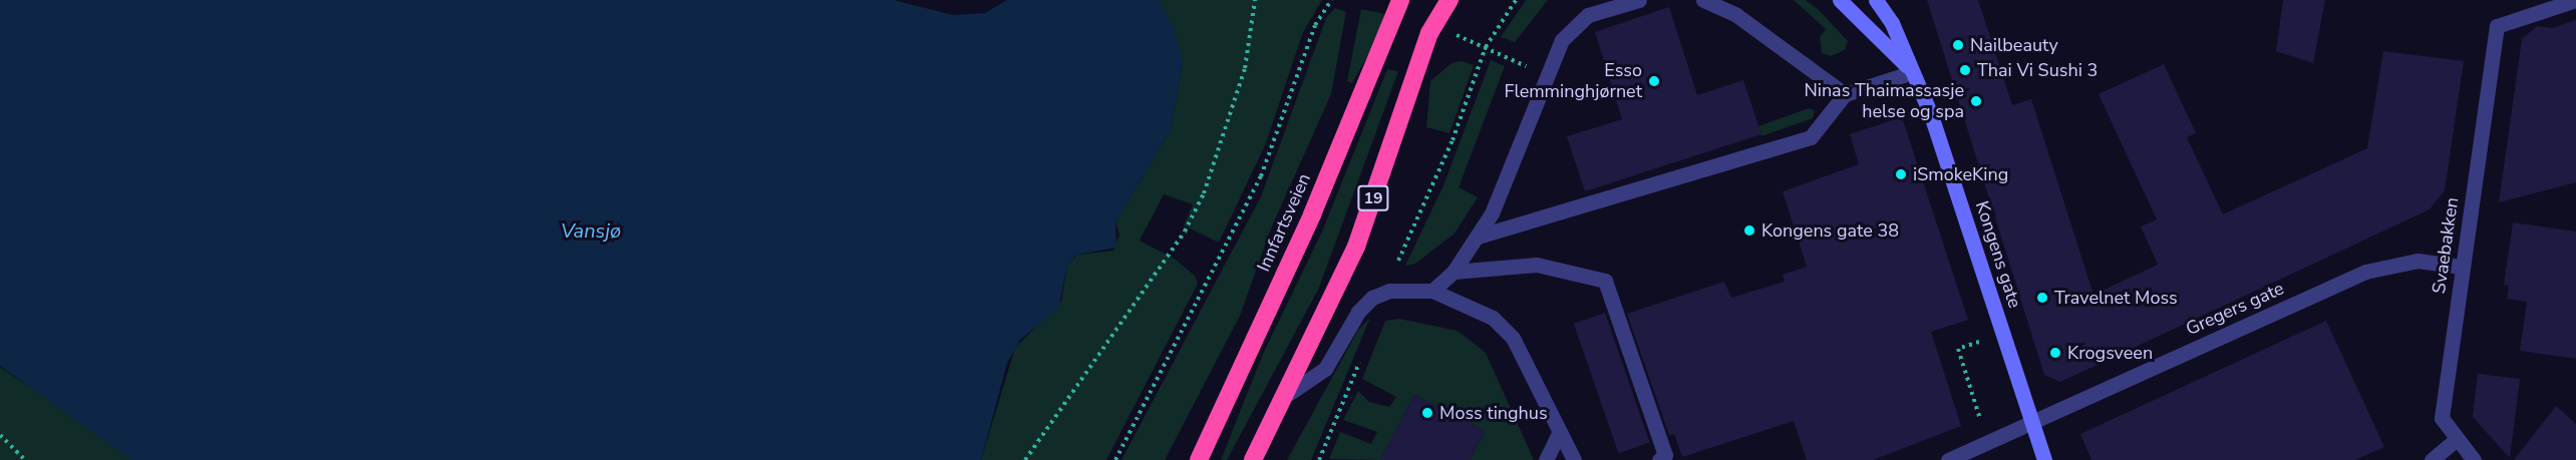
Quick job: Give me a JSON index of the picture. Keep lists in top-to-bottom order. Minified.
{"streets":{"highway":["19","Innfartsveien"],"street":["Svaebakken","Kongens gate","Gregers gate"]},"crossings":[["Svaebakken","Gregers gate"],["Kongens gate","Gregers gate"]],"water":["Vansjø"],"places":["Nailbeauty","Thai Vi Sushi 3","Esso Flemminghjørnet","Ninas Thaimassasje helse og spa","iSmokeKing","Kongens gate 38","Travelnet Moss","Krogsveen","Moss tinghus"]}
